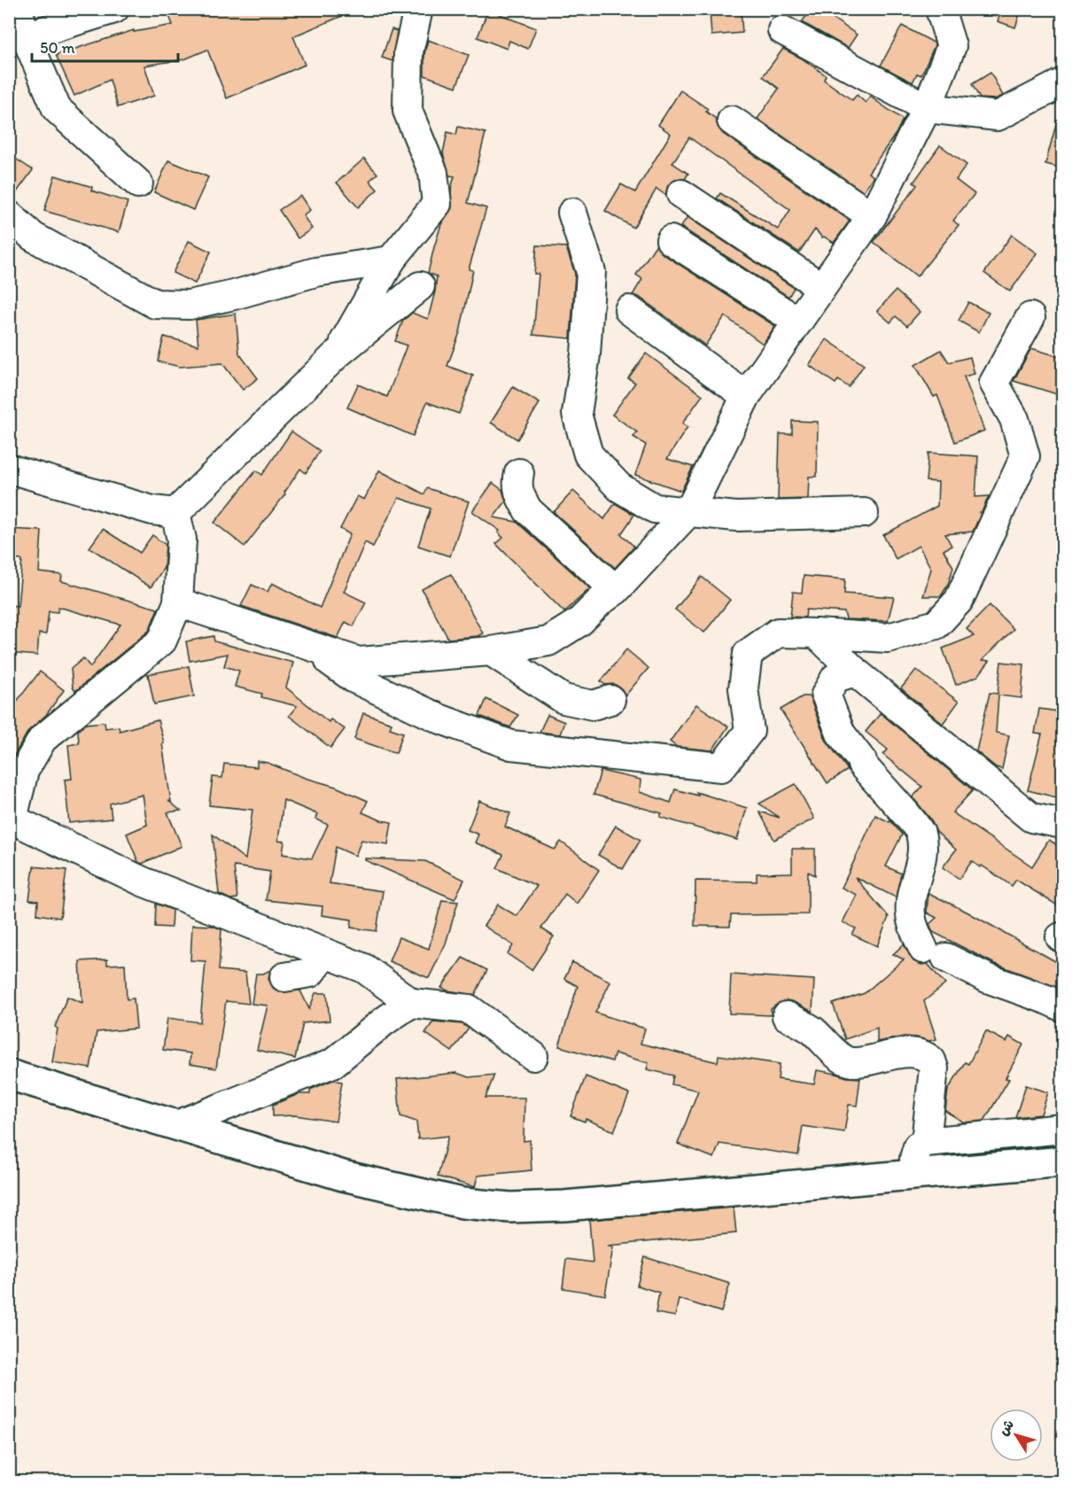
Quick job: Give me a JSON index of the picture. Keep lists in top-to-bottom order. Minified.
{"scale_bar":"50 m","north":"top left"}
